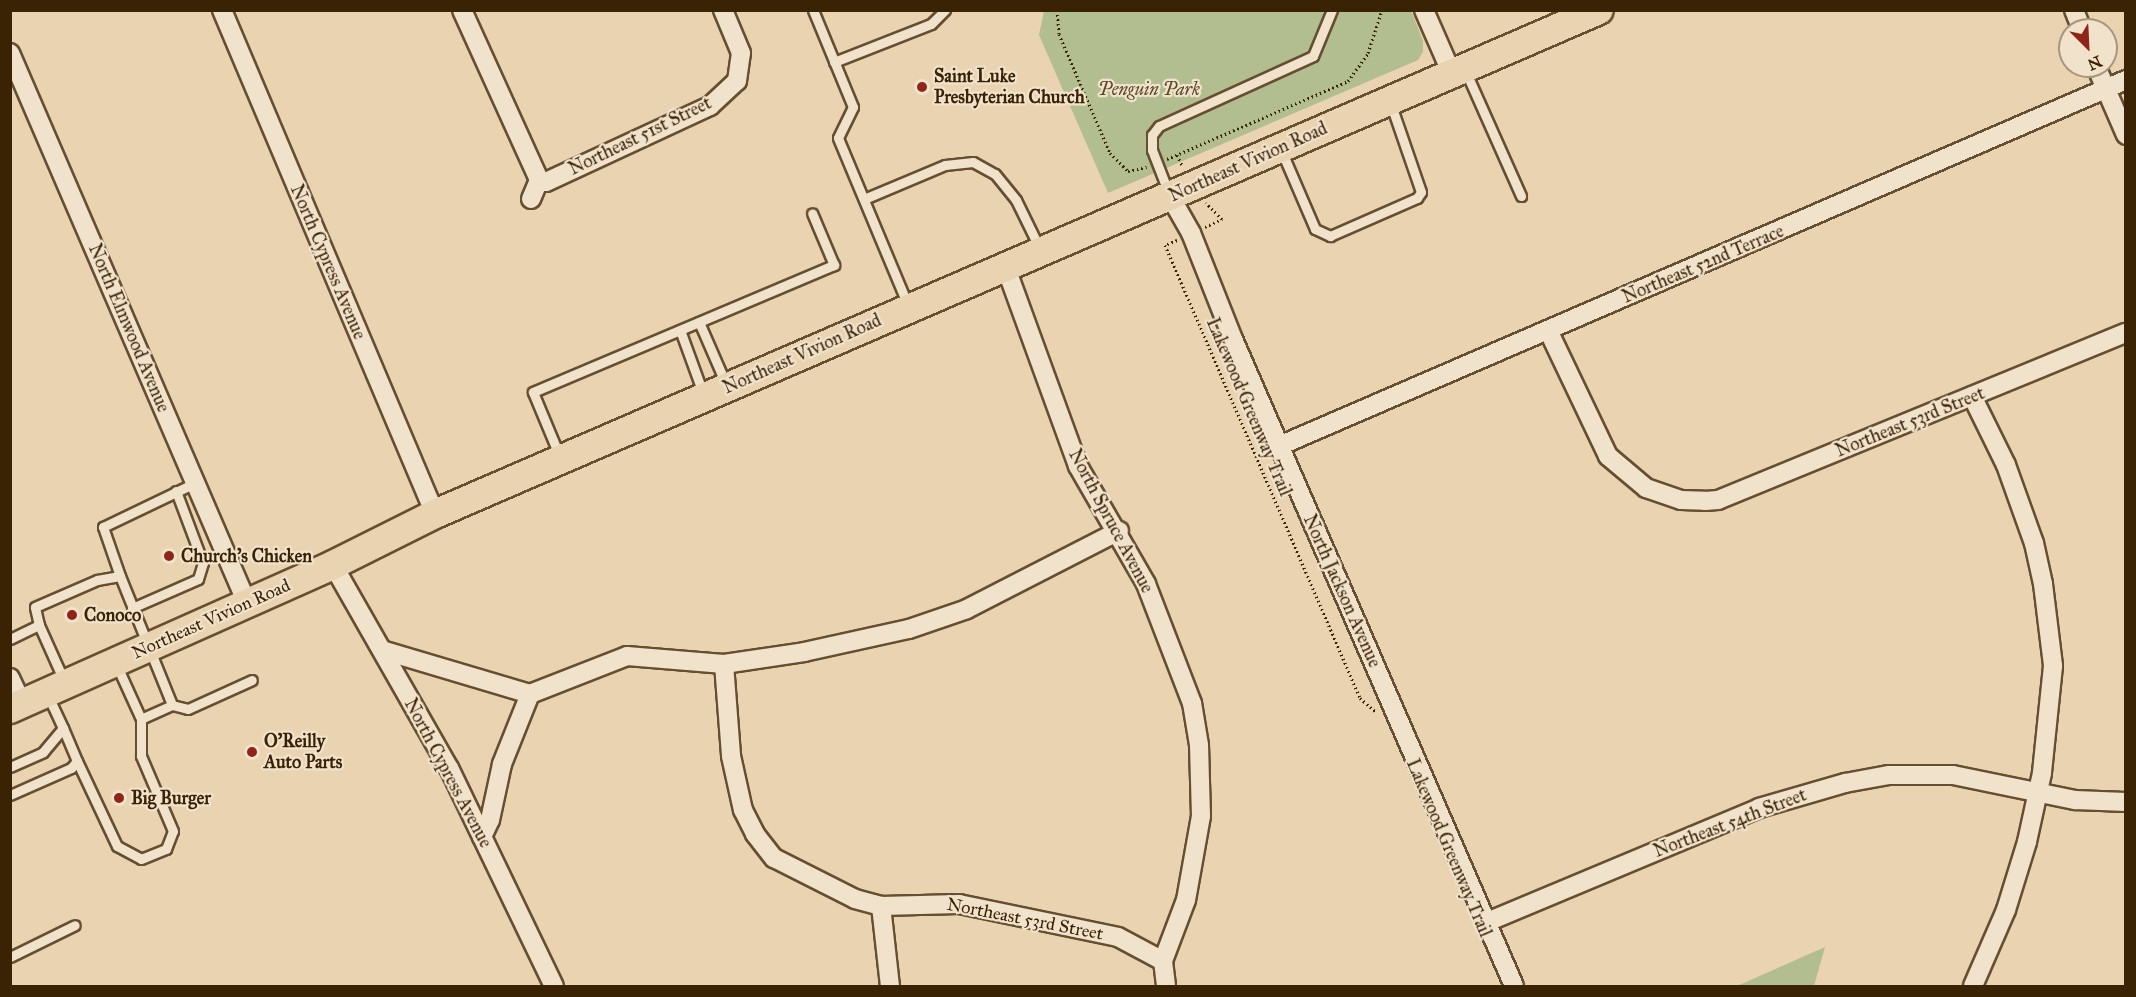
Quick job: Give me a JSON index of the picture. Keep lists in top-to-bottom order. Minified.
{"streets":{"main road":["Northeast Vivion Road"],"street":["Northeast 51st Street","North Cypress Avenue","Northeast 52nd Terrace","North Elmwood Avenue","Northeast 53rd Street","North Spruce Avenue","North Jackson Avenue","Northeast 54th Street"],"path":["Lakewood Greenway Trail"]},"crossings":[["Northeast Vivion Road","North Cypress Avenue"],["Northeast Vivion Road","North Elmwood Avenue"],["Northeast Vivion Road","North Spruce Avenue"],["Northeast Vivion Road","North Jackson Avenue"],["Northeast 52nd Terrace","Northeast 53rd Street"],["Northeast 52nd Terrace","North Jackson Avenue"],["Northeast 53rd Street","North Spruce Avenue"],["North Jackson Avenue","Northeast 54th Street"]],"parks":["Penguin Park"],"places":["Saint Luke Presbyterian Church","Church's Chicken","Conoco","O'Reilly Auto Parts","Big Burger"],"north":"bottom right"}
